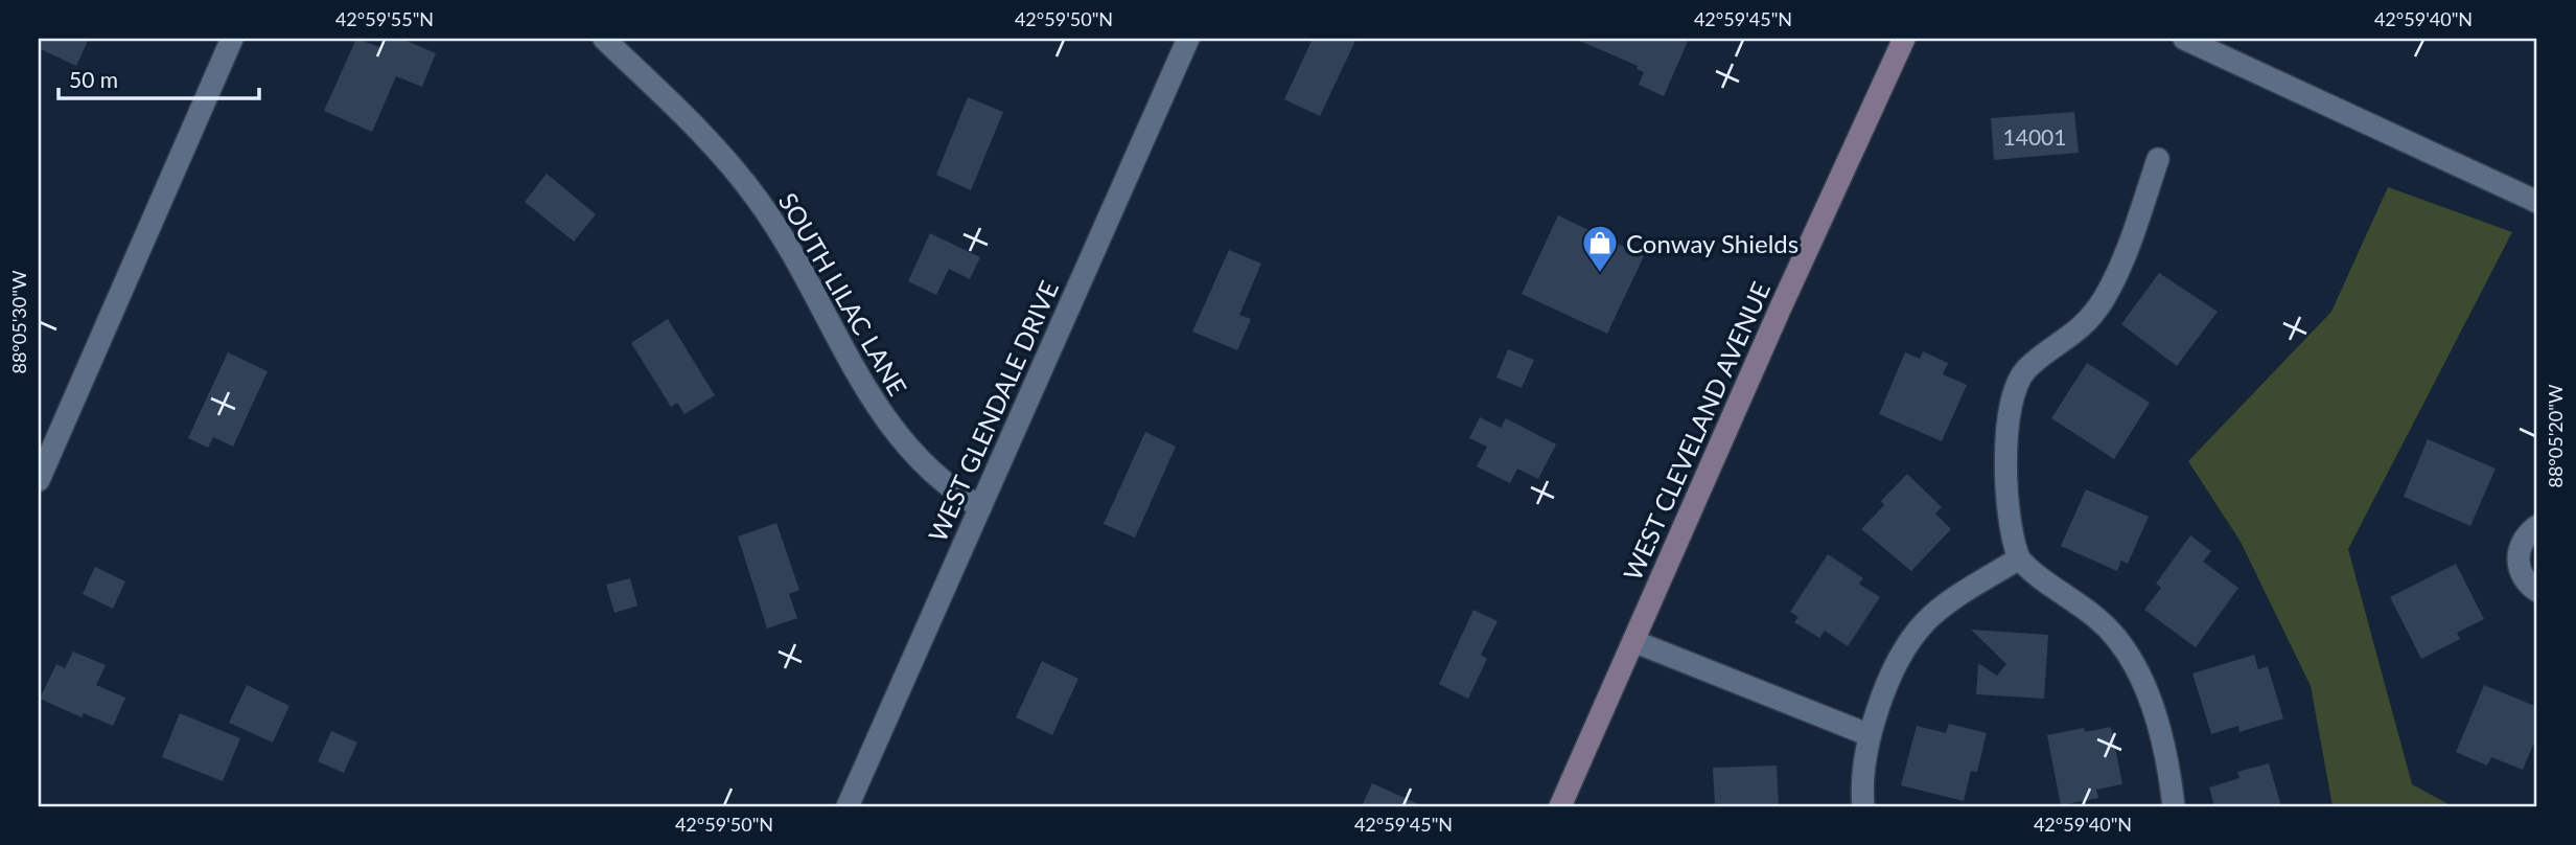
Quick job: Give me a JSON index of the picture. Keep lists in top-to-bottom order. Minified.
{"streets":{"main road":["WEST CLEVELAND AVENUE"],"street":["SOUTH LILAC LANE","WEST GLENDALE DRIVE"]},"crossings":[["SOUTH LILAC LANE","WEST GLENDALE DRIVE"]],"places":{"shop":["Conway Shields"]},"house_numbers":["14001"],"scale_bar":"50 m","coordinates":["42°59'55\"N","42°59'50\"N","42°59'45\"N","42°59'40\"N","88°05'30\"W","88°05'20\"W"]}
